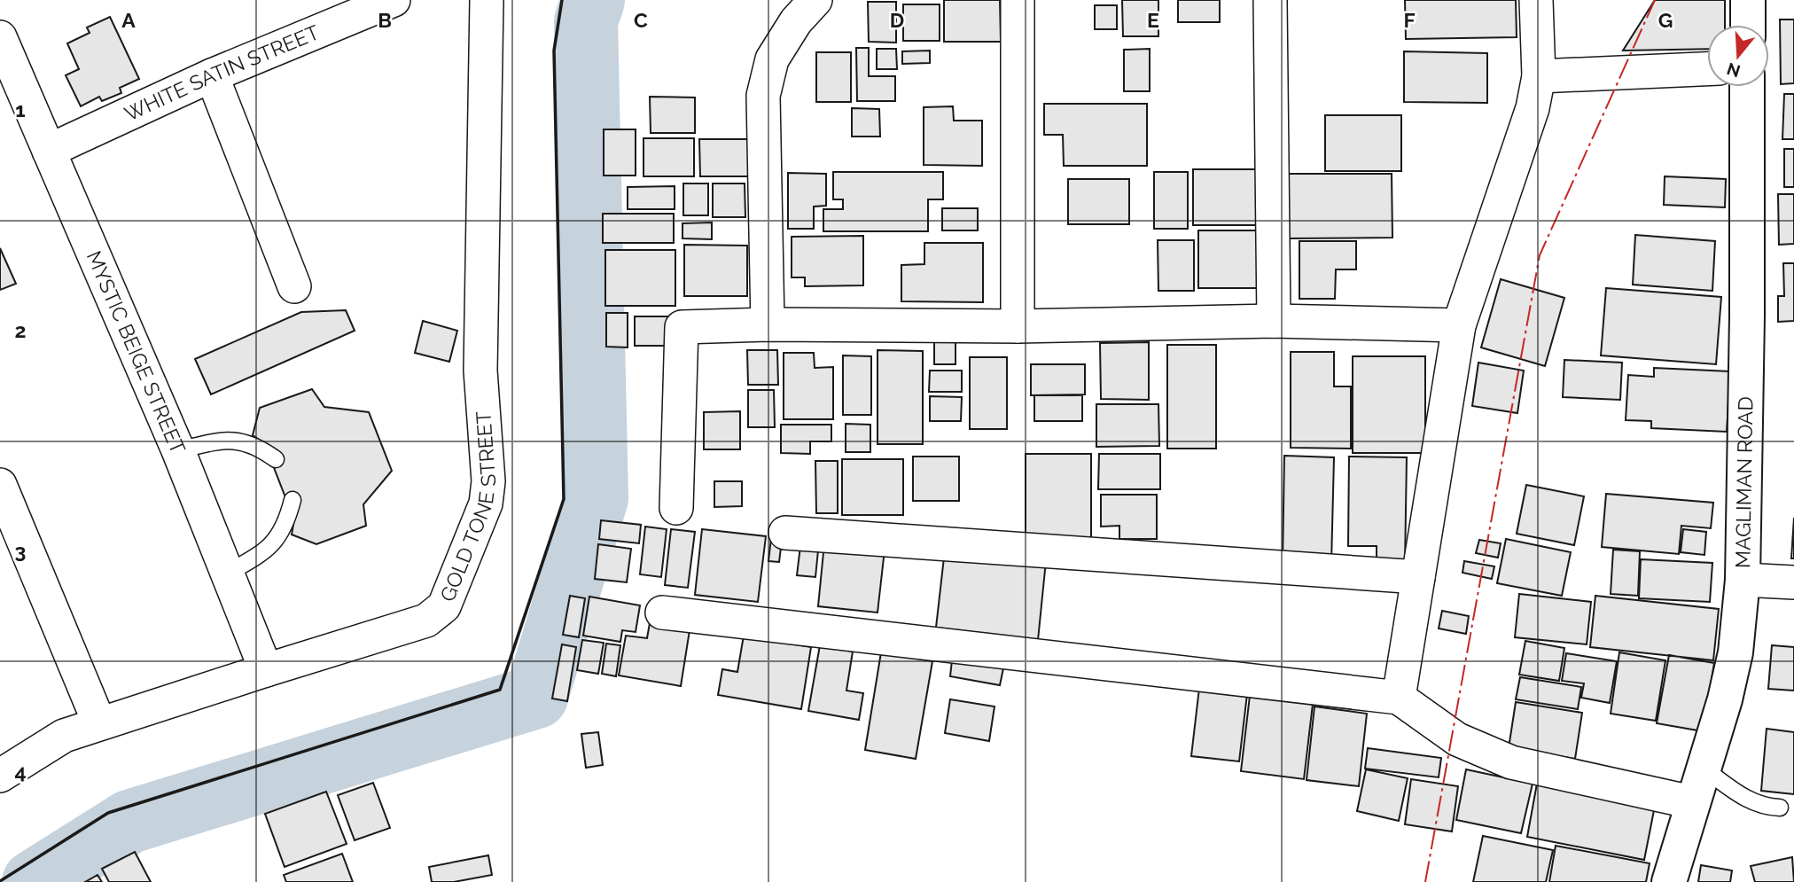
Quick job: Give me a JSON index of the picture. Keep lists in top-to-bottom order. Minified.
{"streets":{"street":["WHITE SATIN STREET","MYSTIC BEIGE STREET","MAGLIMAN ROAD","GOLD TONE STREET"]},"crossings":[["WHITE SATIN STREET","MYSTIC BEIGE STREET"],["MYSTIC BEIGE STREET","GOLD TONE STREET"]],"north":"bottom","grid":{"columns":["A","B","C","D","E","F","G"],"rows":["1","2","3","4"]}}
